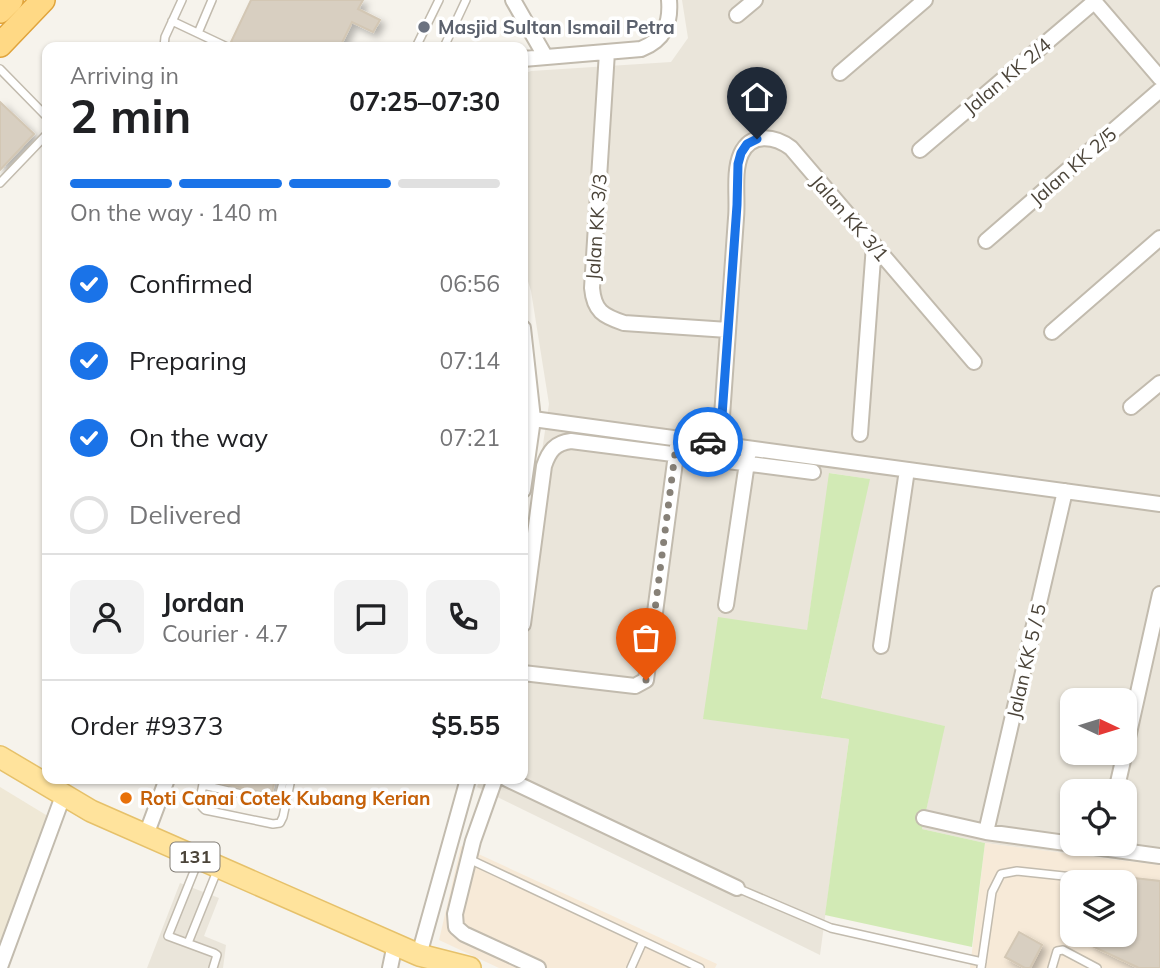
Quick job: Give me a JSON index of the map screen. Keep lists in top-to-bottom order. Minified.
{"streets":{"main road":["131"],"street":["Jalan KK 2/4","Jalan KK 2/5","Jalan KK 3/1","Jalan KK 3/3","Jalan KK 5 / 5"]},"crossings":[["Jalan KK 3/1","Jalan KK 3/3"]],"places":["Masjid Sultan Ismail Petra","Roti Canai Cotek Kubang Kerian"],"north":"right","page":{"heading":["2 min","Arriving in","07:25–07:30"],"panel":["Jordan","Courier · 4.7","Order #9373","$5.55"],"bar":"On the way · 140 m","list":[["Confirmed","06:56"],["Preparing","07:14"],["On the way","07:21"],"Delivered"]}}
